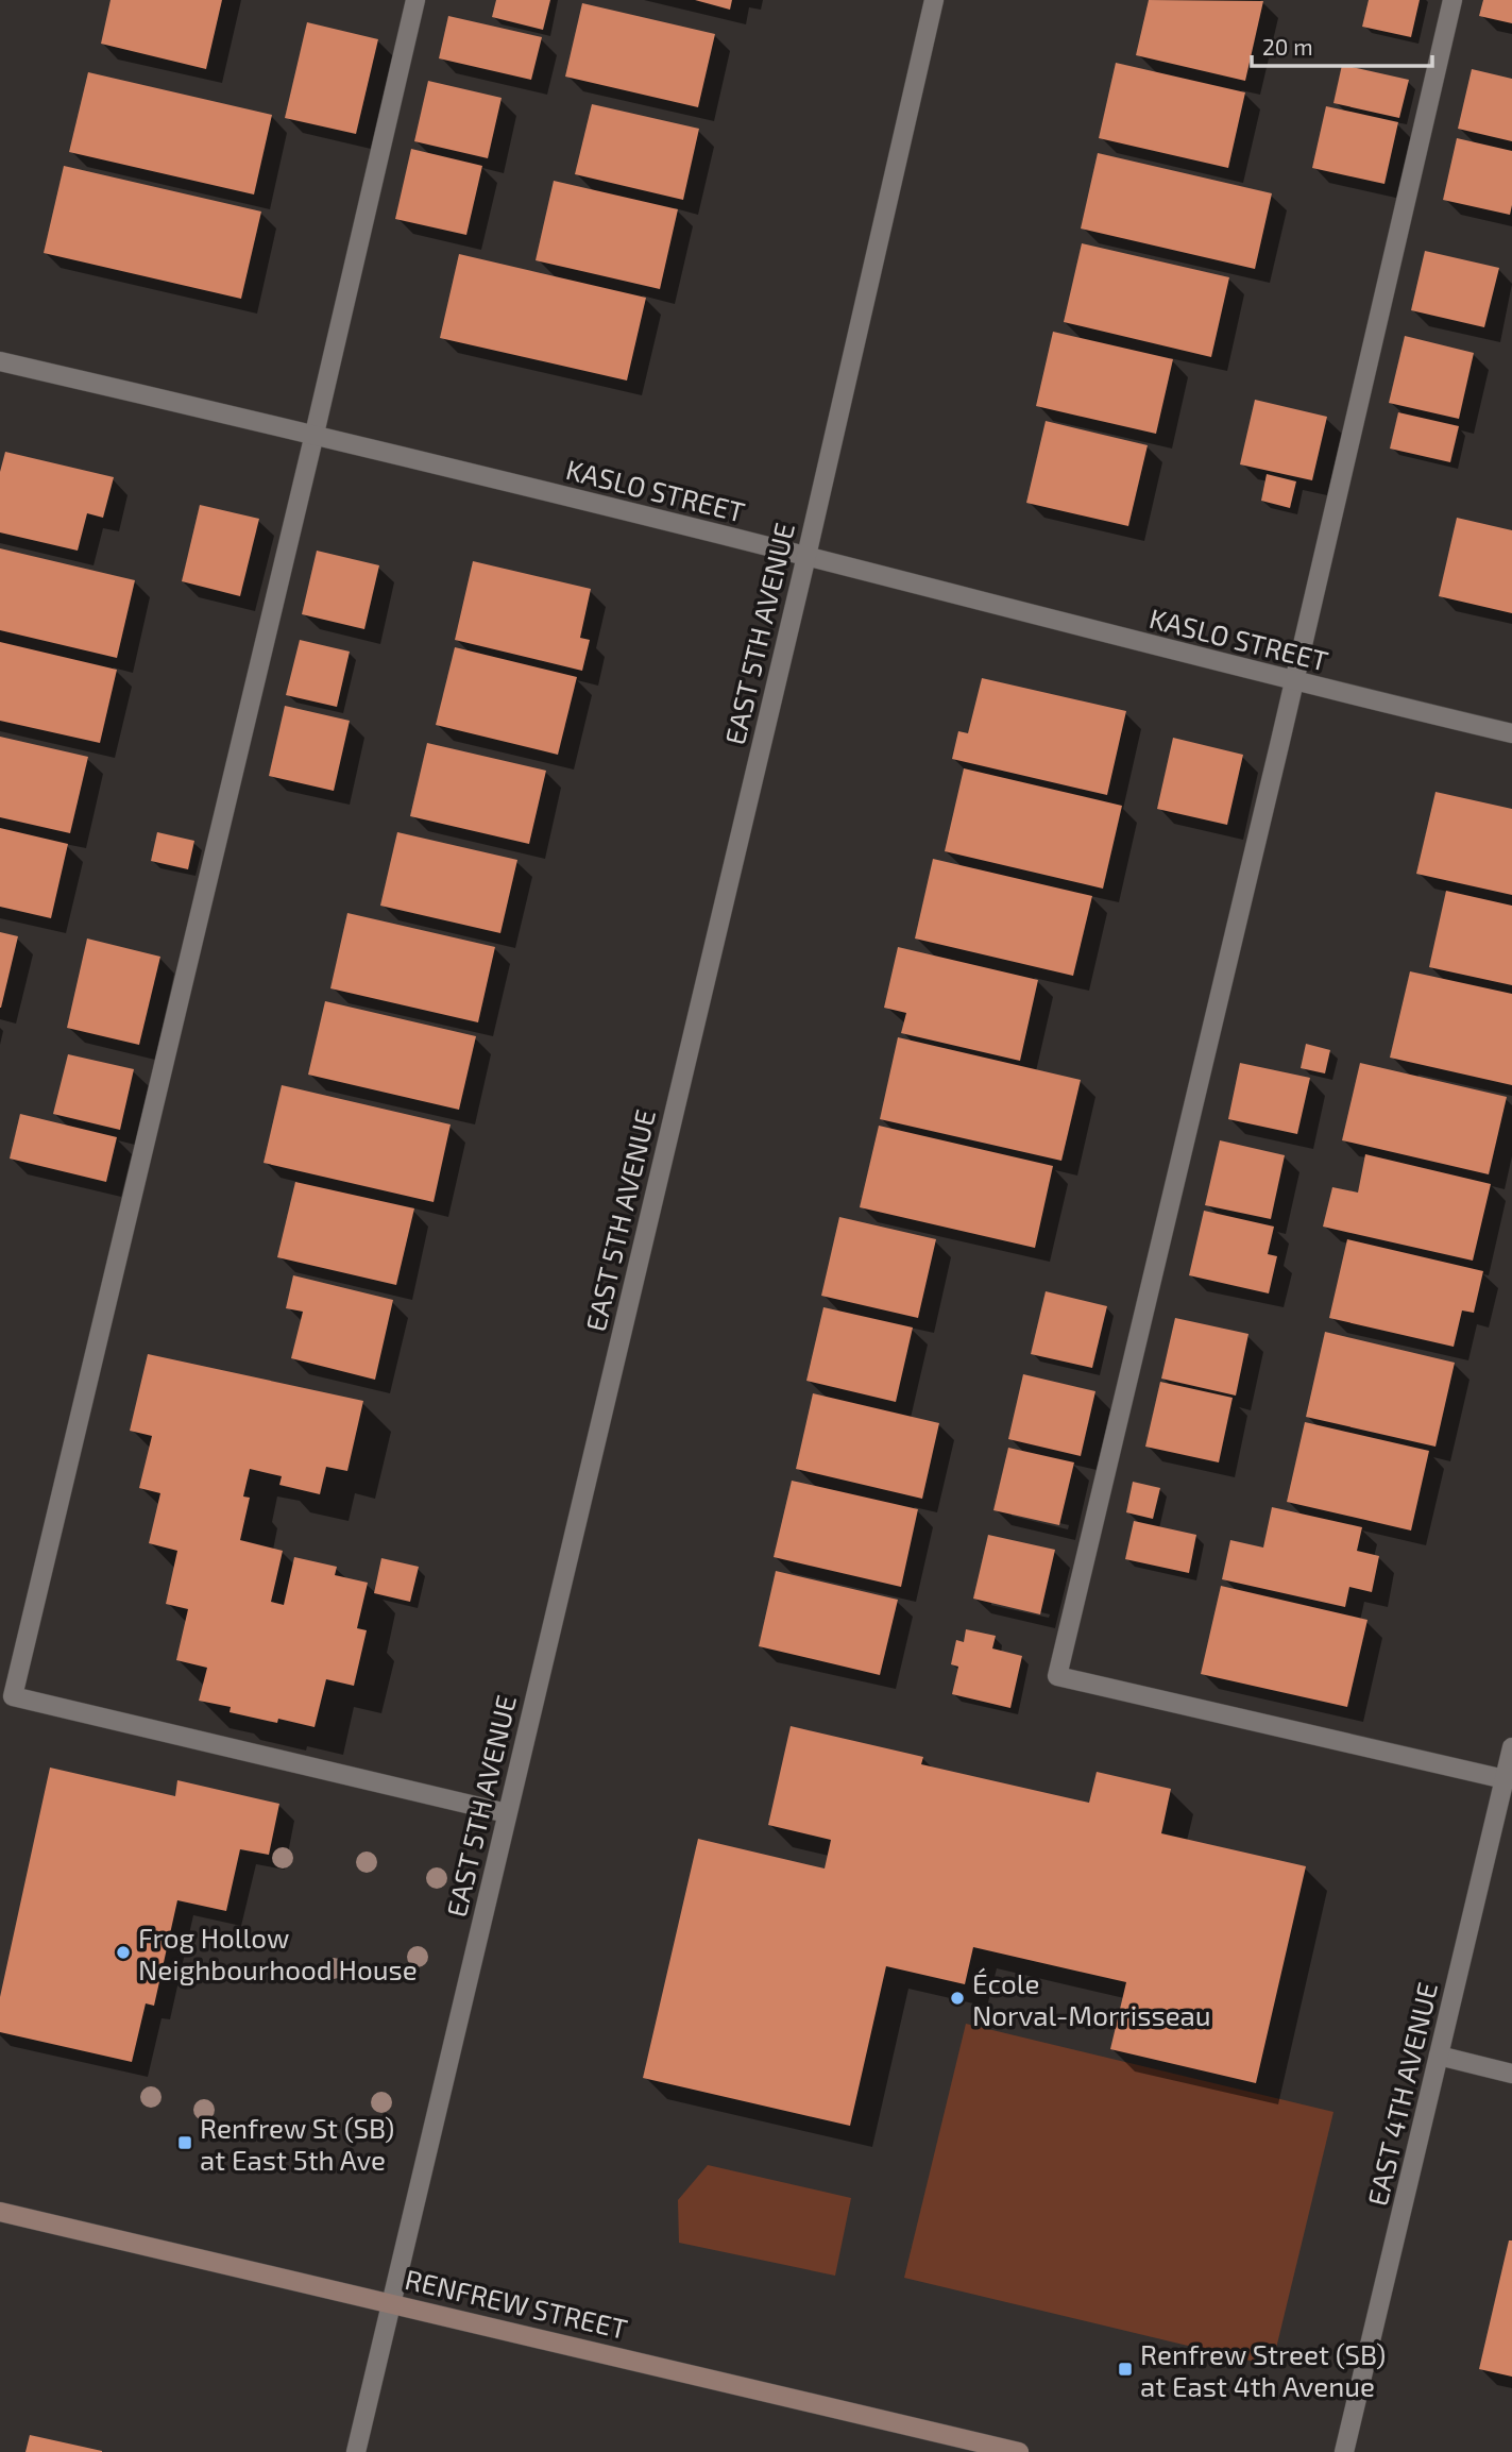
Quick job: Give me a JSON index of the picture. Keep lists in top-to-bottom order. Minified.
{"streets":{"street":["KASLO STREET","EAST 5TH AVENUE","EAST 4TH AVENUE","RENFREW STREET"]},"crossings":[["KASLO STREET","EAST 5TH AVENUE"],["EAST 5TH AVENUE","RENFREW STREET"]],"places":{"other":["Frog Hollow Neighbourhood House","École Norval-Morrisseau"],"transit":["Renfrew St (SB) at East 5th Ave","Renfrew Street (SB) at East 4th Avenue"]},"scale_bar":"20 m"}
